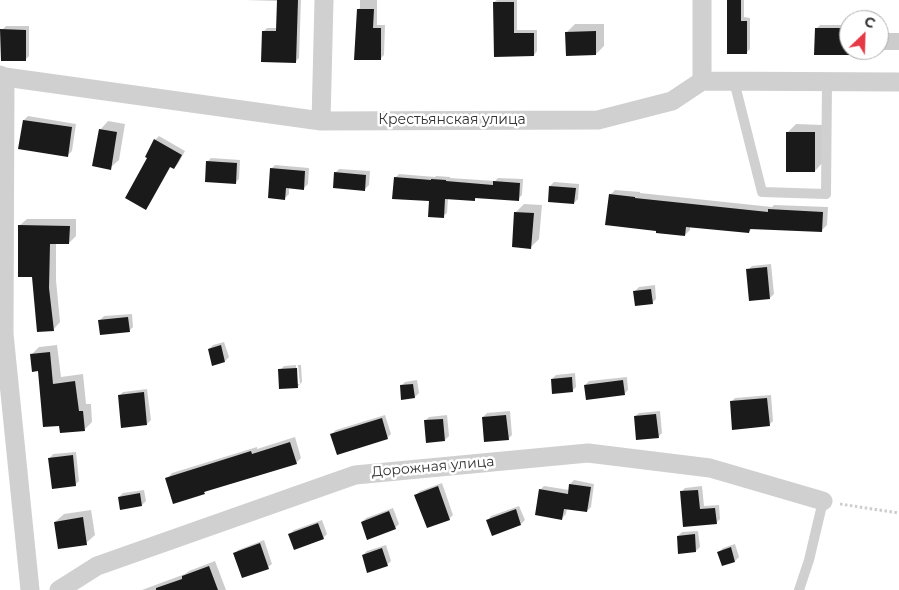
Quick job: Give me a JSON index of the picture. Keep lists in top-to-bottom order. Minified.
{"streets":{"street":["Крестьянская улица","Дорожная улица"]},"north":"top right"}
